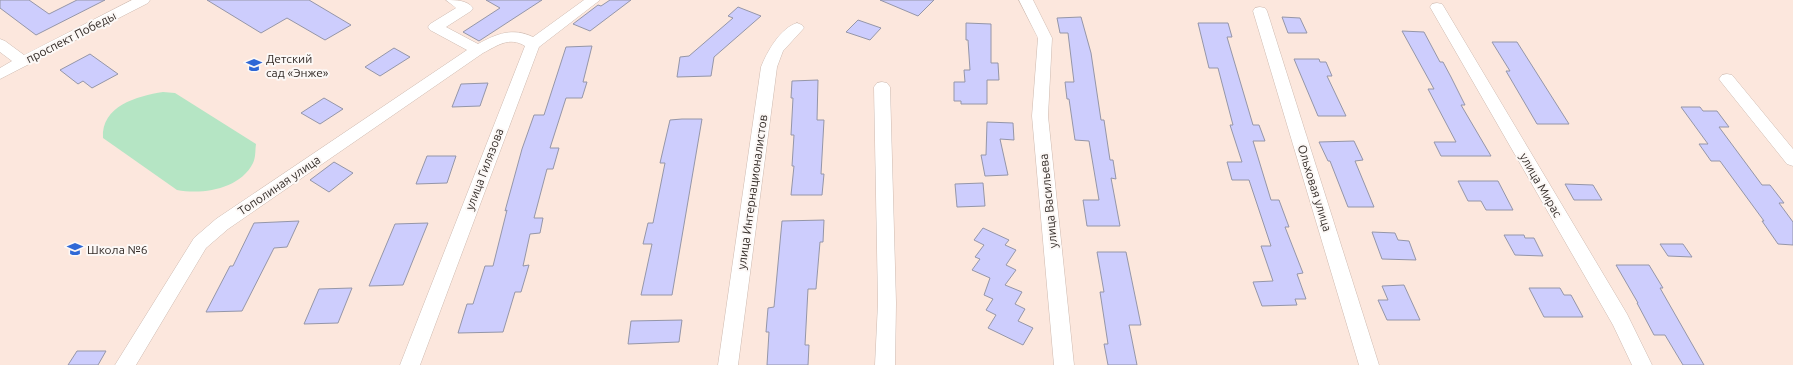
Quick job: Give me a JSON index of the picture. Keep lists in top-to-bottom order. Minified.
{"streets":{"street":["проспект Победы","улица Гилязова","Тополиная улица","улица Мирас","Ольховая улица","улица Интернационалистов","улица Васильева"]},"crossings":[["улица Гилязова","Тополиная улица"]],"places":{"school or university":["Детский сад «Энже»","Школа №6"]}}
